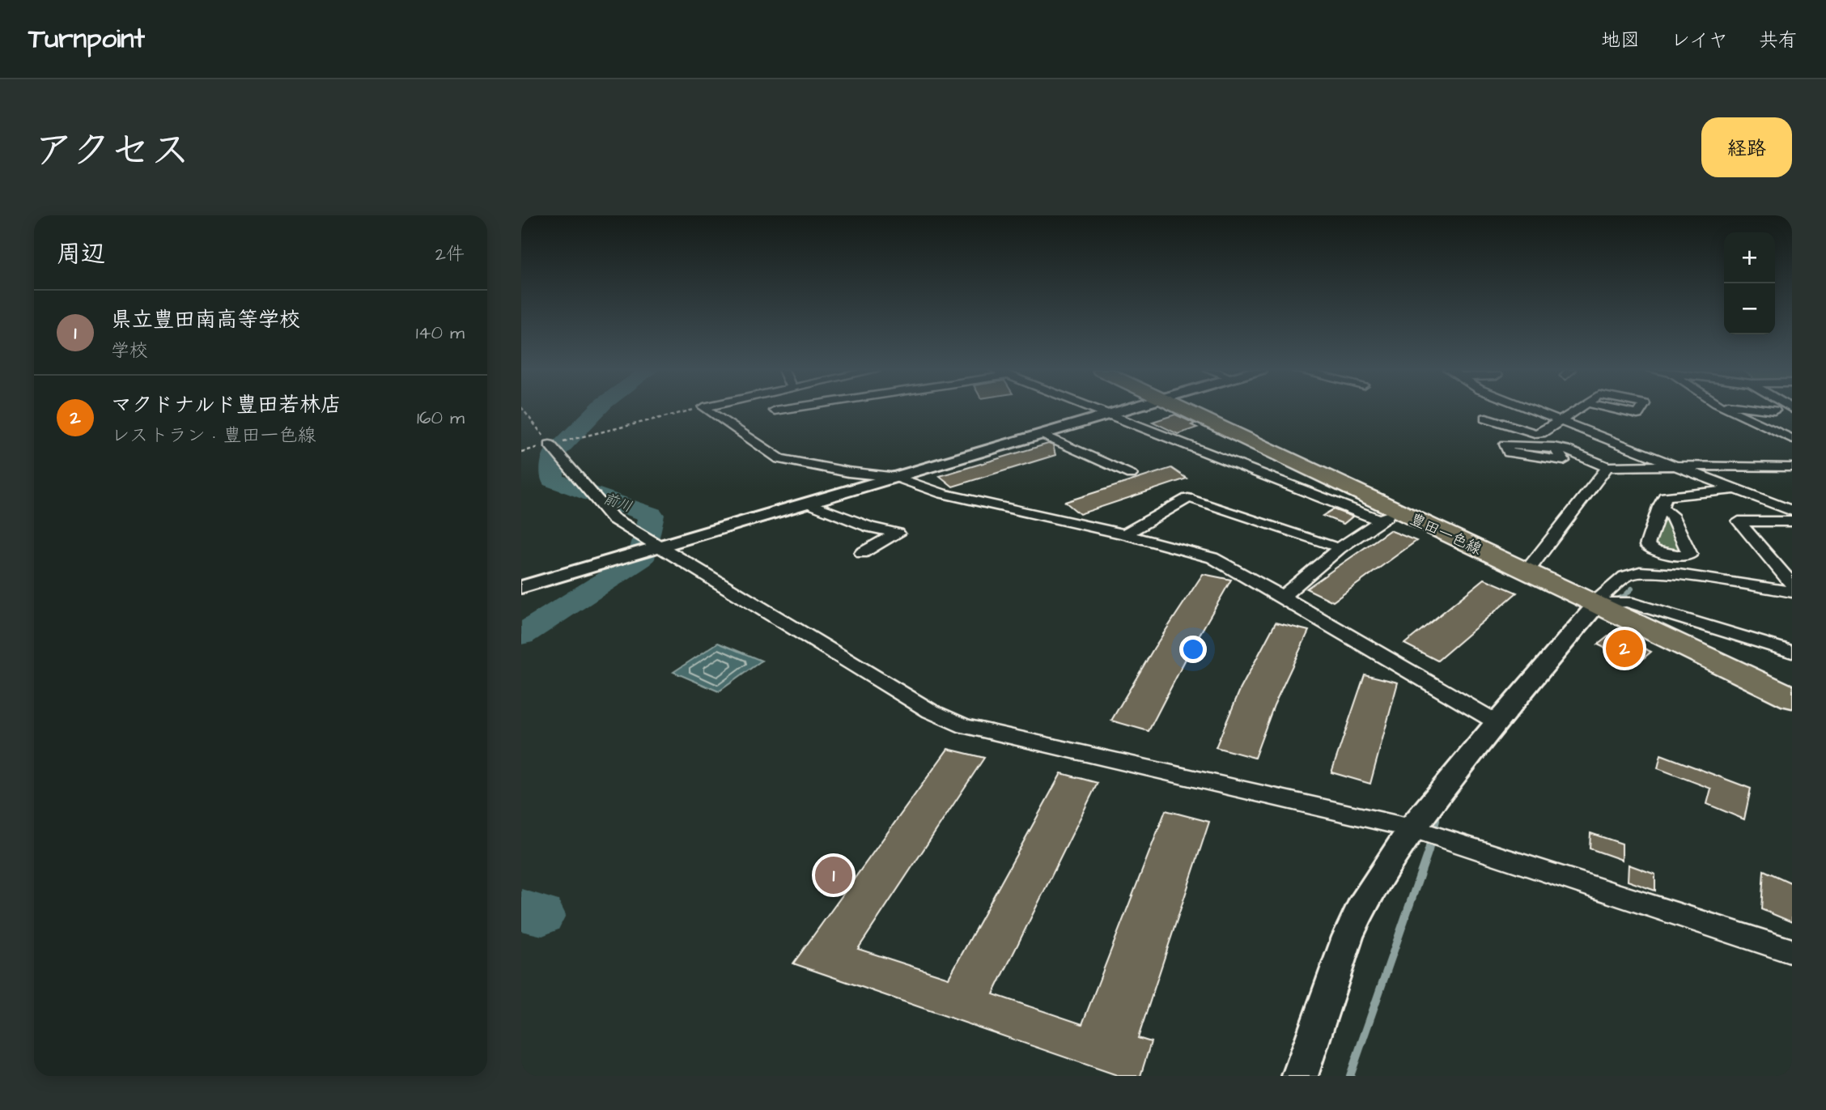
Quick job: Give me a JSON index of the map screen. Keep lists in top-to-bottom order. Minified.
{"streets":{"main road":["豊田一色線"]},"water":["前川"],"page":{"header":"Turnpoint","nav":["地図","レイヤ","共有"],"title":"アクセス","buttons":"経路","heading":["周辺","2件"],"map_buttons":["+","−"],"list":[{"mark":"1","name":"県立豊田南高等学校","note":"学校","value":"140 m"},{"mark":"2","name":"マクドナルド豊田若林店","note":"レストラン · 豊田一色線","value":"160 m"}],"pins":["2","1"]}}
